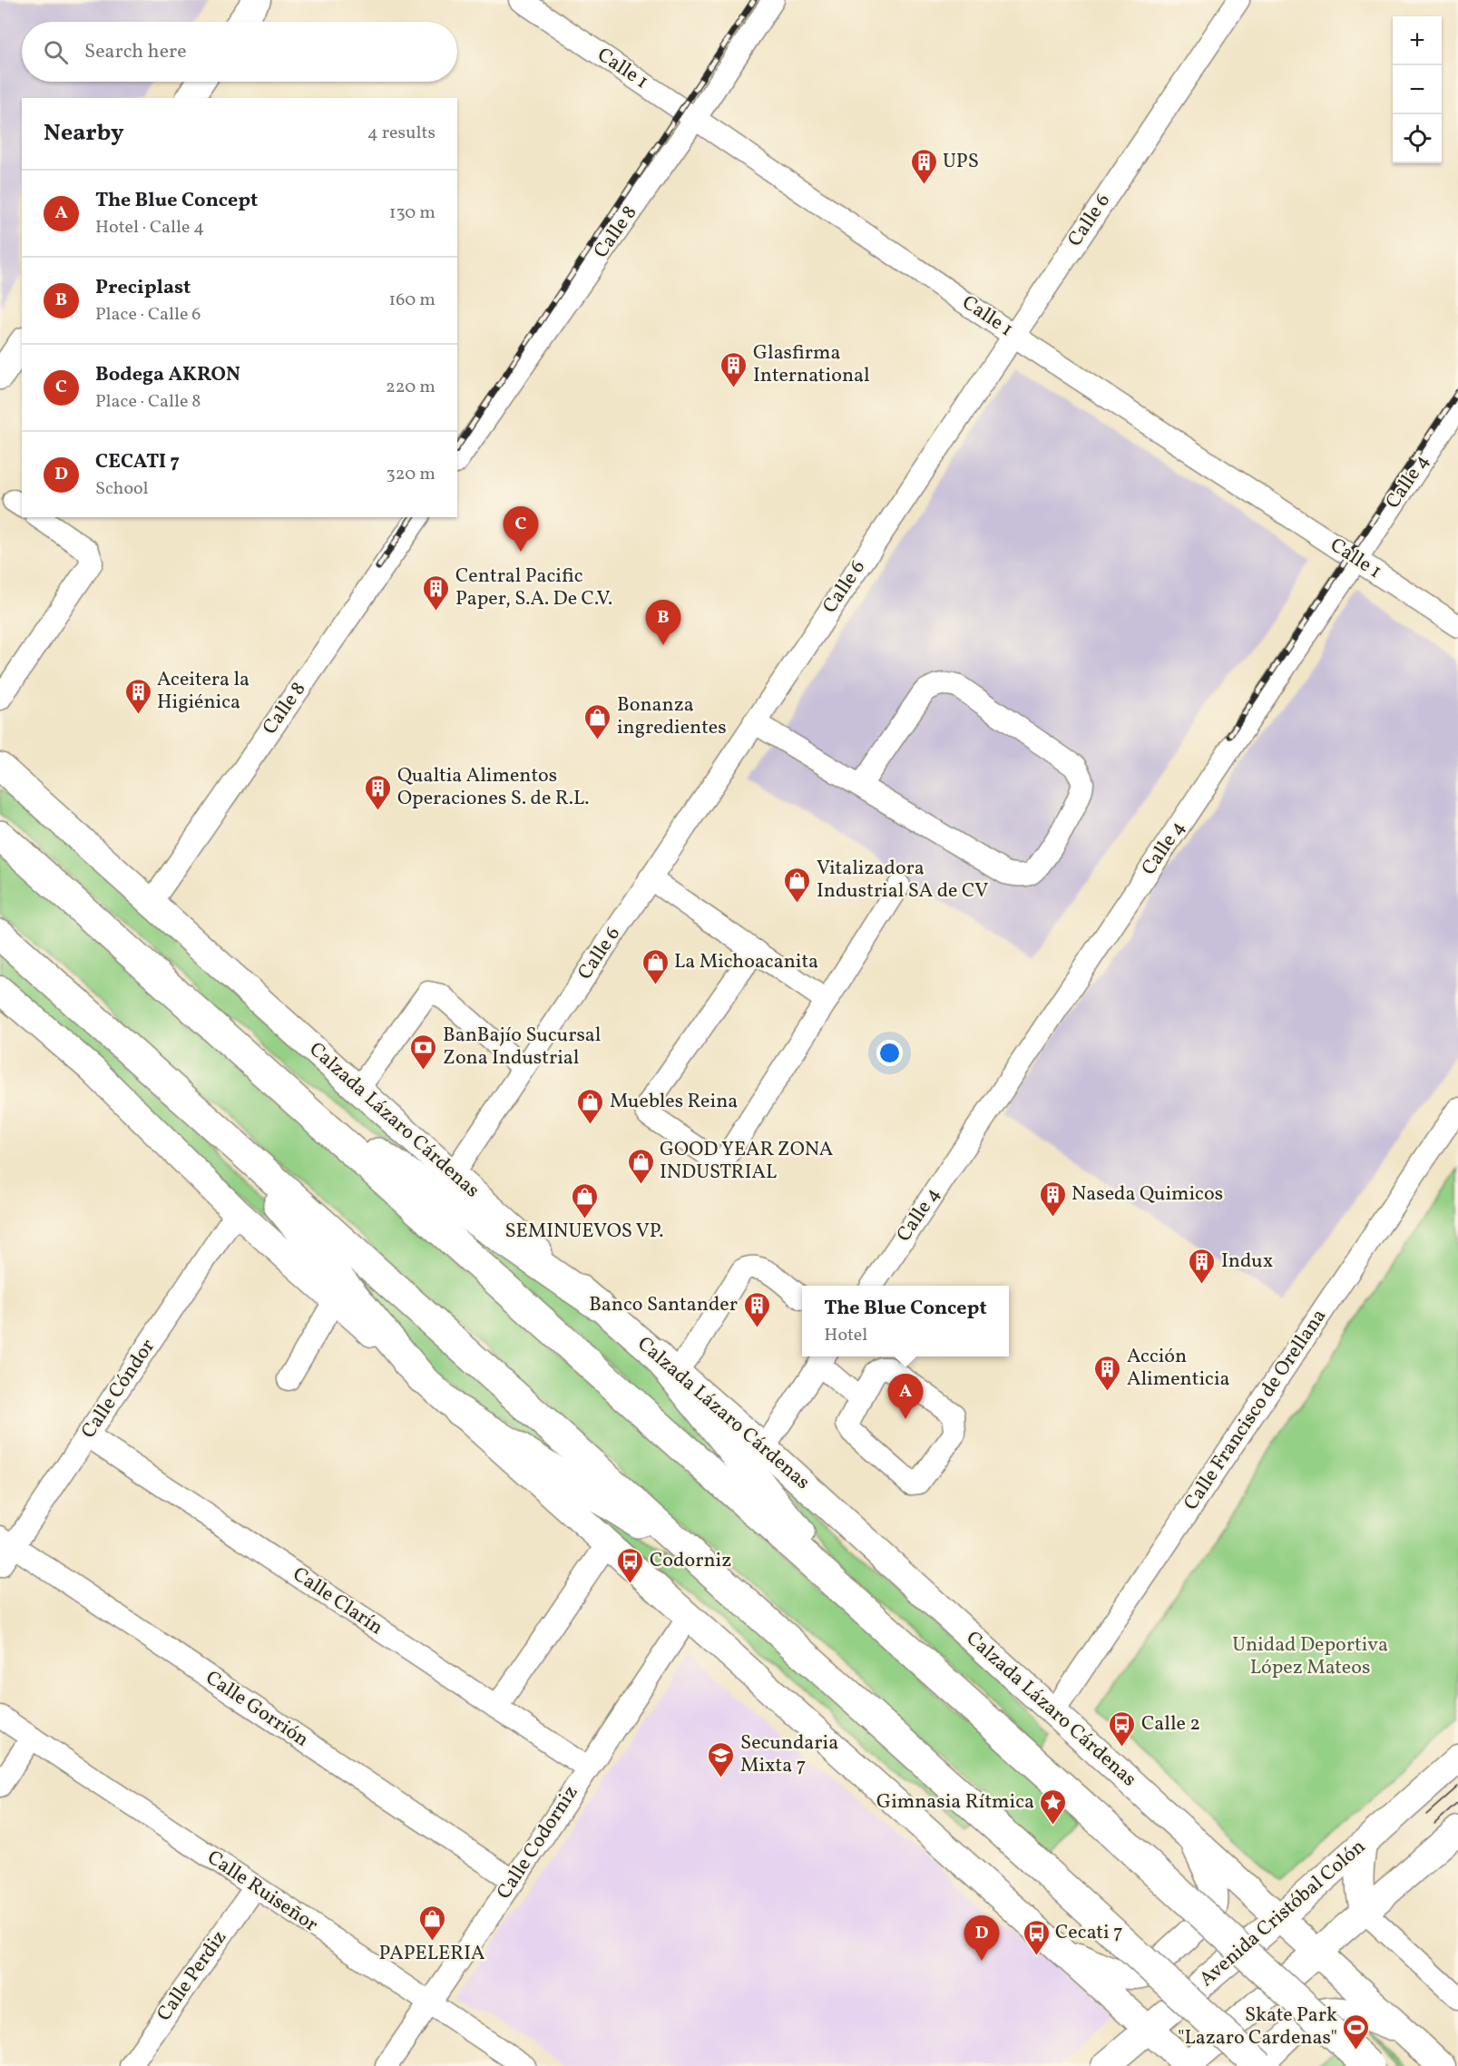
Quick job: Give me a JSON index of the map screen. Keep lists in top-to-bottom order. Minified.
{"streets":{"main road":["Calzada Lázaro Cárdenas","Avenida Cristóbal Colón"],"street":["Calle 1","Calle 6","Calle 8","Calle 4","Calle Cóndor","Calle Francisco de Orellana","Calle Clarín","Calle Gorrión","Calle Codorniz","Calle Ruiseñor","Calle Perdiz"]},"crossings":[["Calle 1","Calle 6"],["Calle 1","Calle 8"],["Calle 1","Calle 4"],["Calle 6","Calzada Lázaro Cárdenas"],["Calle 8","Calzada Lázaro Cárdenas"],["Calzada Lázaro Cárdenas","Calle Francisco de Orellana"],["Calzada Lázaro Cárdenas","Avenida Cristóbal Colón"],["Calle Cóndor","Calle Clarín"],["Calle Cóndor","Calle Gorrión"],["Calle Clarín","Calle Codorniz"],["Calle Gorrión","Calle Codorniz"],["Calle Codorniz","Calle Ruiseñor"],["Calle Ruiseñor","Calle Perdiz"]],"parks":["Unidad Deportiva López Mateos"],"places":{"building":["UPS","Glasfirma International","Central Pacific Paper, S.A. De C.V.","Aceitera la Higiénica","Qualtia Alimentos Operaciones S. de R.L.","Naseda Quimicos","Indux","Banco Santander","Acción Alimenticia"],"shop":["Bonanza ingredientes","Vitalizadora Industrial SA de CV","La Michoacanita","Muebles Reina","GOOD YEAR ZONA INDUSTRIAL","SEMINUEVOS VP.","PAPELERIA"],"bank":["BanBajío Sucursal Zona Industrial"],"bus stop":["Codorniz","Calle 2","Cecati 7"],"school or university":["Secundaria Mixta 7"],"place":["Gimnasia Rítmica"],"sports":["Skate Park \"Lazaro Cardenas\""]},"page":{"map_buttons":["+","−"],"search":"Search here","heading":["Nearby","4 results"],"list":[{"mark":"A","name":"The Blue Concept","note":"Hotel · Calle 4","value":"130 m"},{"mark":"B","name":"Preciplast","note":"Place · Calle 6","value":"160 m"},{"mark":"C","name":"Bodega AKRON","note":"Place · Calle 8","value":"220 m"},{"mark":"D","name":"CECATI 7","note":"School","value":"320 m"}],"pins":["C","B","A","D"],"popup":["The Blue Concept","Hotel"]}}
